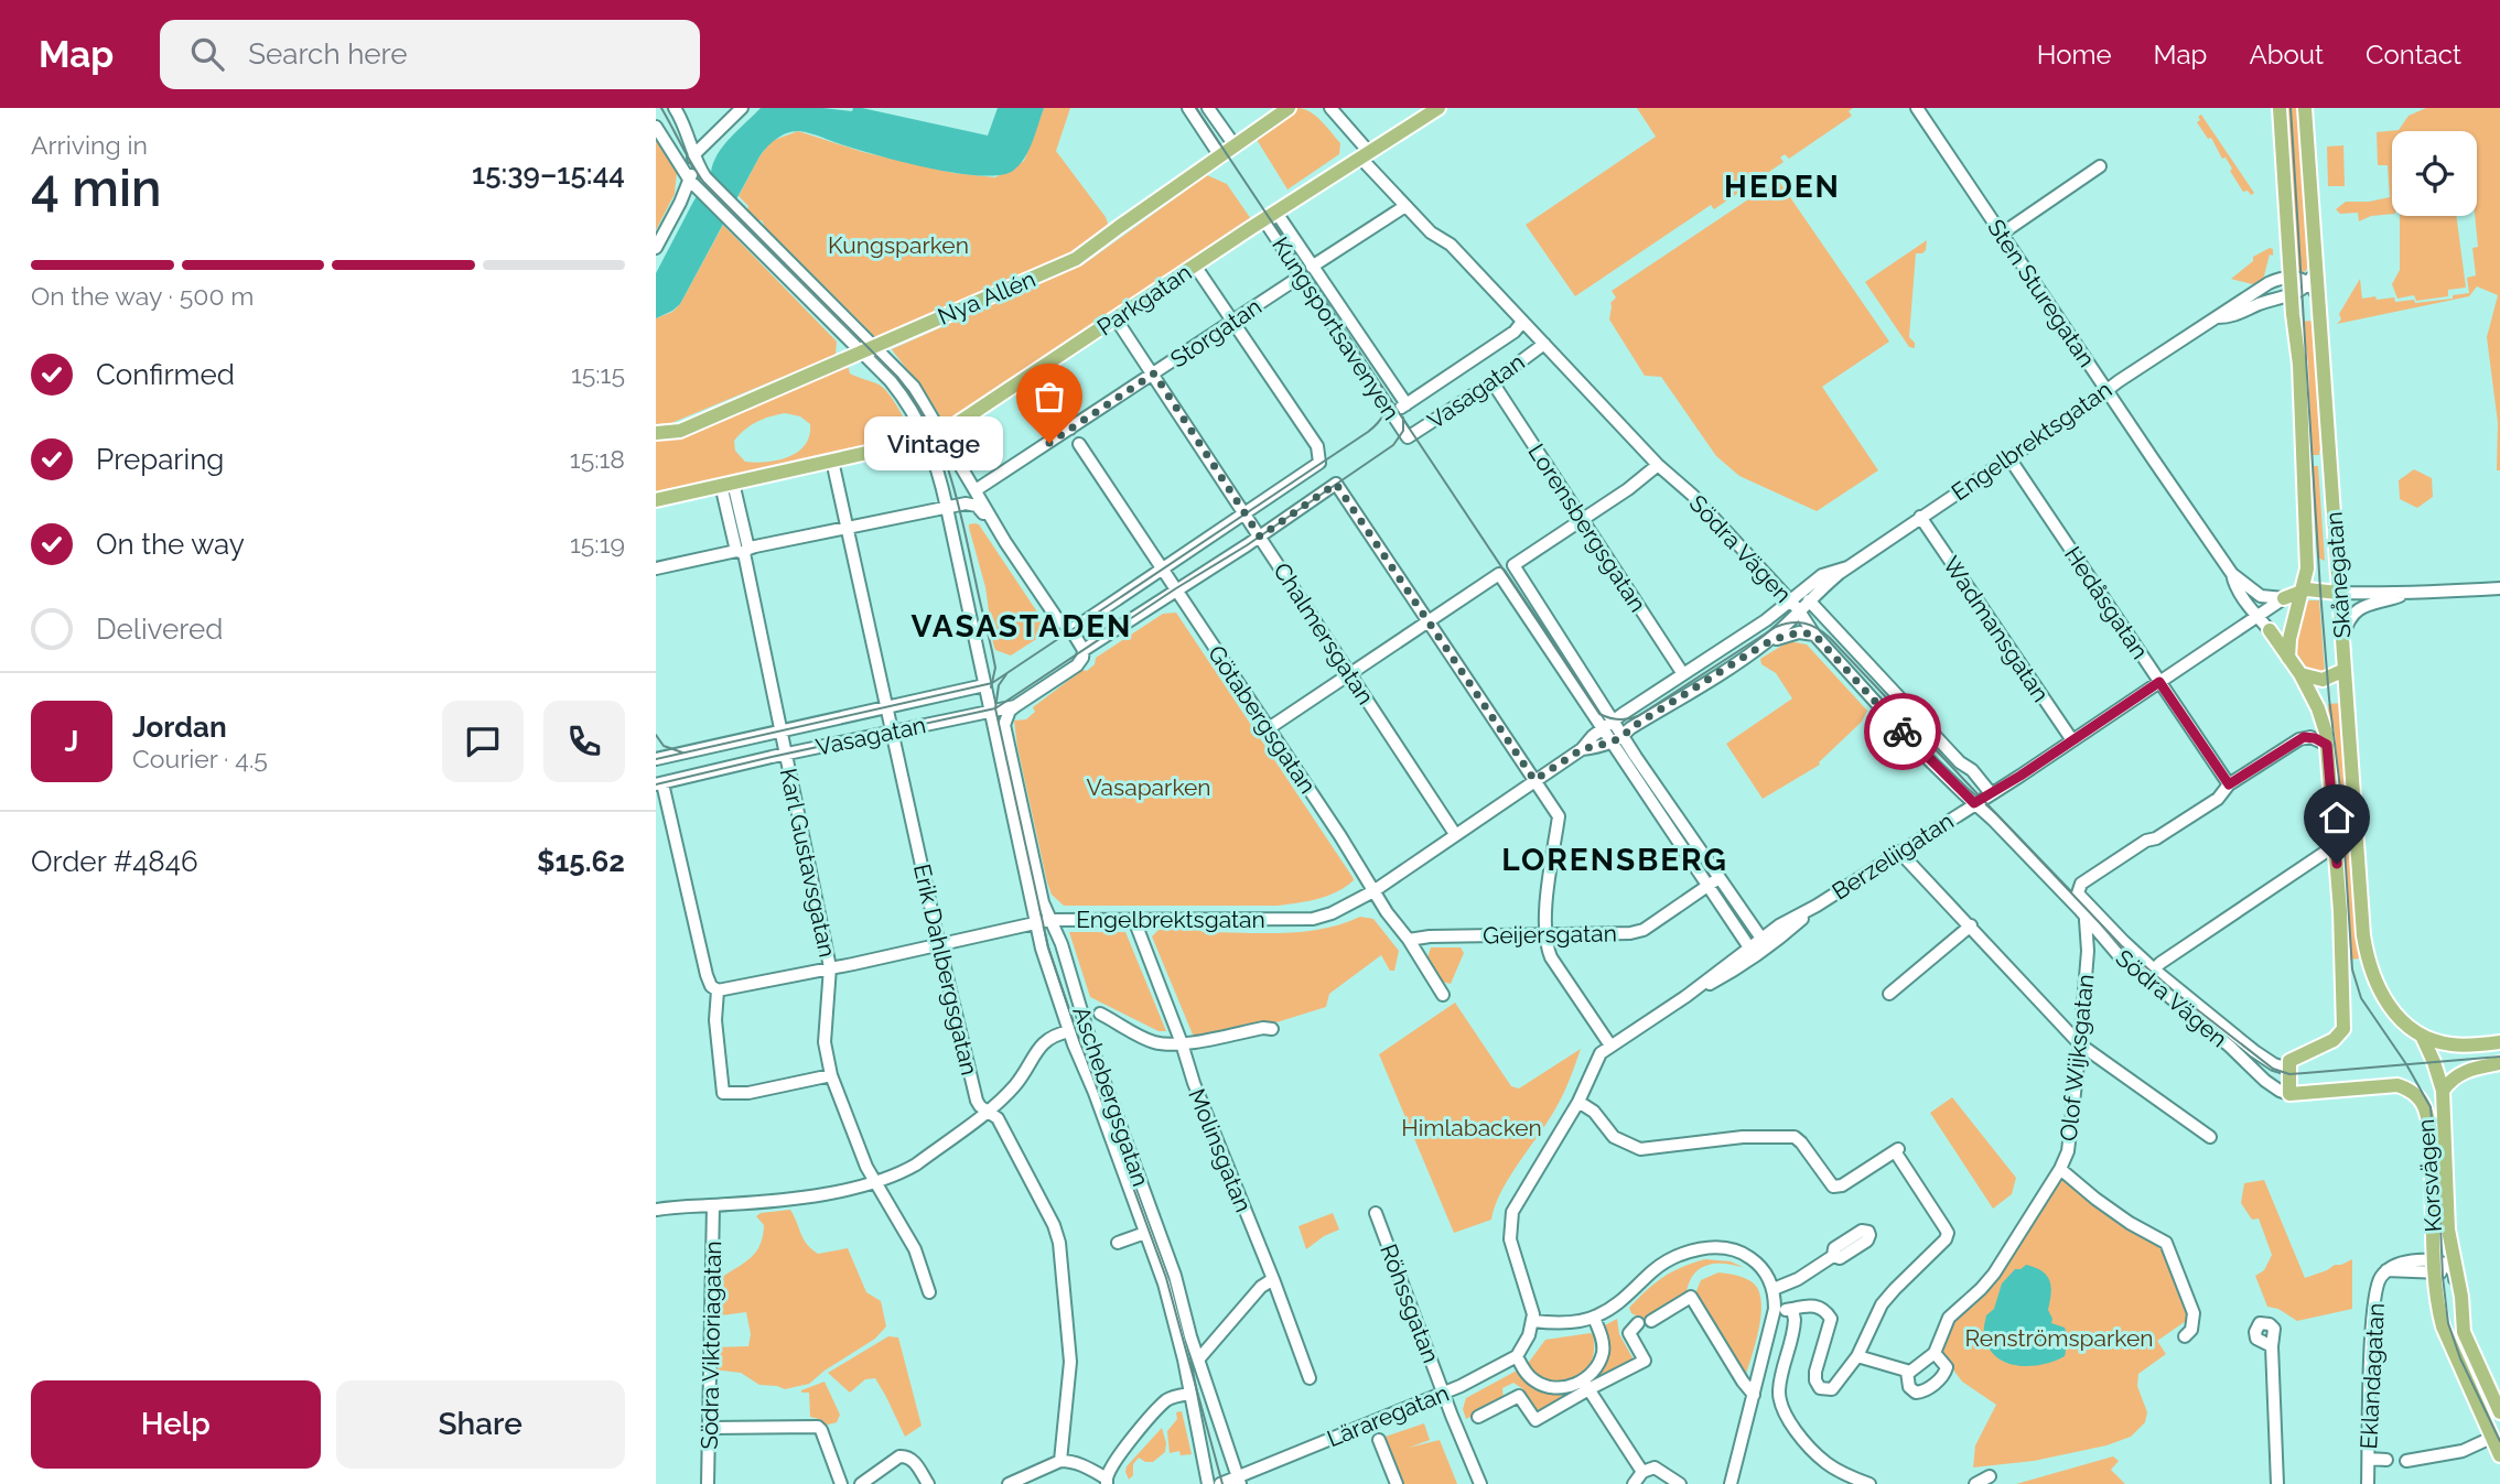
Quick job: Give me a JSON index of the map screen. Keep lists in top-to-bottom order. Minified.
{"streets":{"main road":["Nya Allén","Parkgatan","Skånegatan","Korsvägen"],"street":["Sten Sturegatan","Kungsportsavenyen","Storgatan","Vasagatan","Engelbrektsgatan","Lorensbergsgatan","Södra Vägen","Hedåsgatan","Wadmansgatan","Chalmersgatan","Götabergsgatan","Berzeliigatan","Karl Gustavsgatan","Geijersgatan","Erik Dahlbergsgatan","Olof Wijksgatan","Aschebergsgatan","Molinsgatan","Röhssgatan","Södra Viktoriagatan","Eklandagatan","Läraregatan"]},"crossings":[["Sten Sturegatan","Engelbrektsgatan"],["Sten Sturegatan","Berzeliigatan"],["Parkgatan","Kungsportsavenyen"],["Parkgatan","Södra Vägen"],["Parkgatan","Chalmersgatan"],["Parkgatan","Karl Gustavsgatan"],["Parkgatan","Erik Dahlbergsgatan"],["Parkgatan","Aschebergsgatan"],["Kungsportsavenyen","Storgatan"],["Kungsportsavenyen","Vasagatan"],["Storgatan","Chalmersgatan"],["Vasagatan","Lorensbergsgatan"],["Vasagatan","Södra Vägen"],["Vasagatan","Karl Gustavsgatan"],["Vasagatan","Erik Dahlbergsgatan"],["Vasagatan","Aschebergsgatan"],["Engelbrektsgatan","Lorensbergsgatan"],["Engelbrektsgatan","Södra Vägen"],["Engelbrektsgatan","Skånegatan"],["Engelbrektsgatan","Hedåsgatan"],["Engelbrektsgatan","Wadmansgatan"],["Engelbrektsgatan","Chalmersgatan"],["Engelbrektsgatan","Götabergsgatan"],["Engelbrektsgatan","Karl Gustavsgatan"],["Engelbrektsgatan","Erik Dahlbergsgatan"],["Engelbrektsgatan","Aschebergsgatan"],["Engelbrektsgatan","Molinsgatan"],["Södra Vägen","Hedåsgatan"],["Södra Vägen","Berzeliigatan"],["Södra Vägen","Olof Wijksgatan"],["Södra Vägen","Korsvägen"],["Skånegatan","Korsvägen"],["Hedåsgatan","Berzeliigatan"],["Wadmansgatan","Berzeliigatan"],["Götabergsgatan","Geijersgatan"],["Aschebergsgatan","Läraregatan"],["Korsvägen","Eklandagatan"],["Röhssgatan","Läraregatan"]],"districts":["HEDEN","VASASTADEN","LORENSBERG"],"parks":["Kungsparken","Vasaparken","Himlabacken","Renströmsparken"],"places":["Vintage"],"page":{"header":"Map","search":"Search here","nav":["Home","Map","About","Contact"],"heading":["4 min","Arriving in","15:39–15:44"],"panel":["Jordan","Courier · 4.5","Order #4846","$15.62"],"bar":"On the way · 500 m","list":[["Confirmed","15:15"],["Preparing","15:18"],["On the way","15:19"],"Delivered"],"bubble":"Vintage","round":"J","buttons":["Help","Share"]}}
